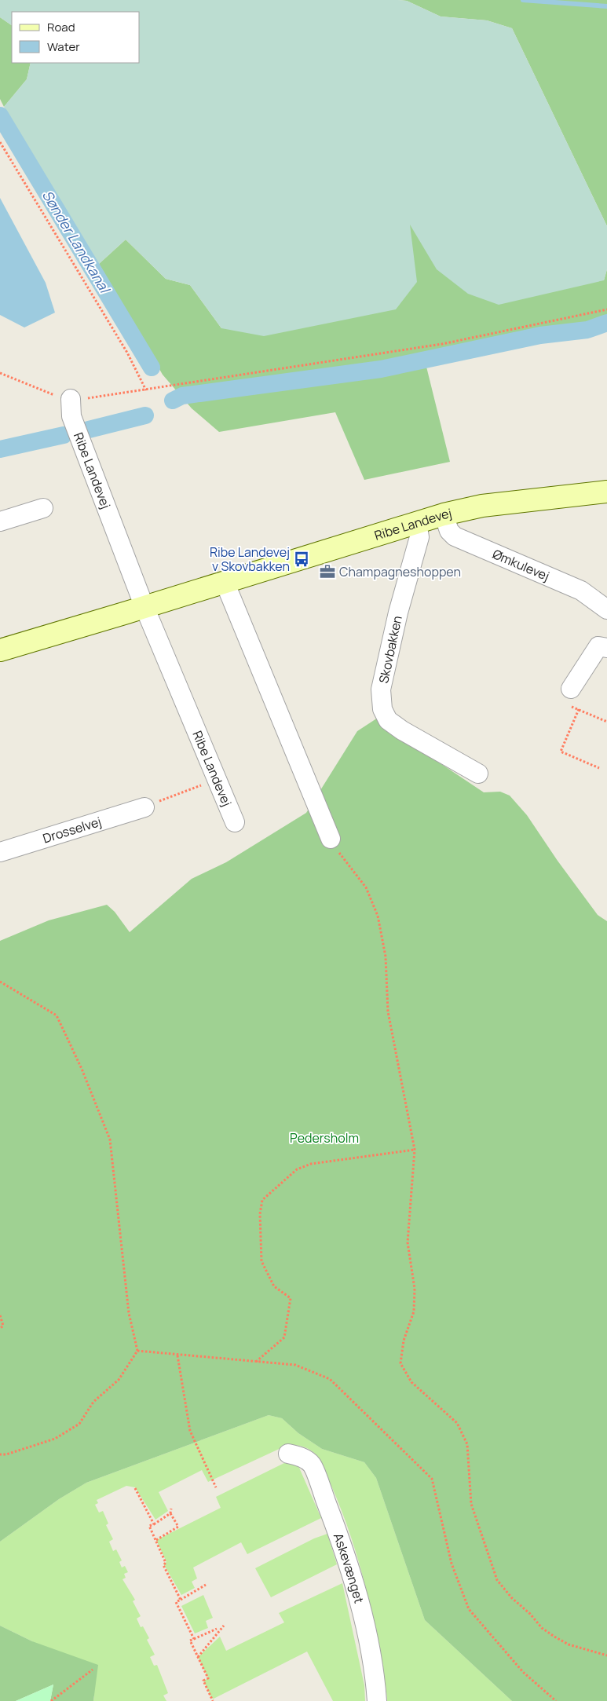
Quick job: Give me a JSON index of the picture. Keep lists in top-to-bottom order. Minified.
{"streets":{"main road":["Ribe Landevej"],"street":["Ømkulevej","Skovbakken","Drosselvej","Askevænget"]},"crossings":[["Ribe Landevej","Ømkulevej"],["Ribe Landevej","Skovbakken"]],"water":["Sønder Landkanal"],"parks":["Pedersholm"],"places":{"bus stop":["Ribe Landevej v Skovbakken"],"office":["Champagneshoppen"]},"legend":["Road","Water"]}
